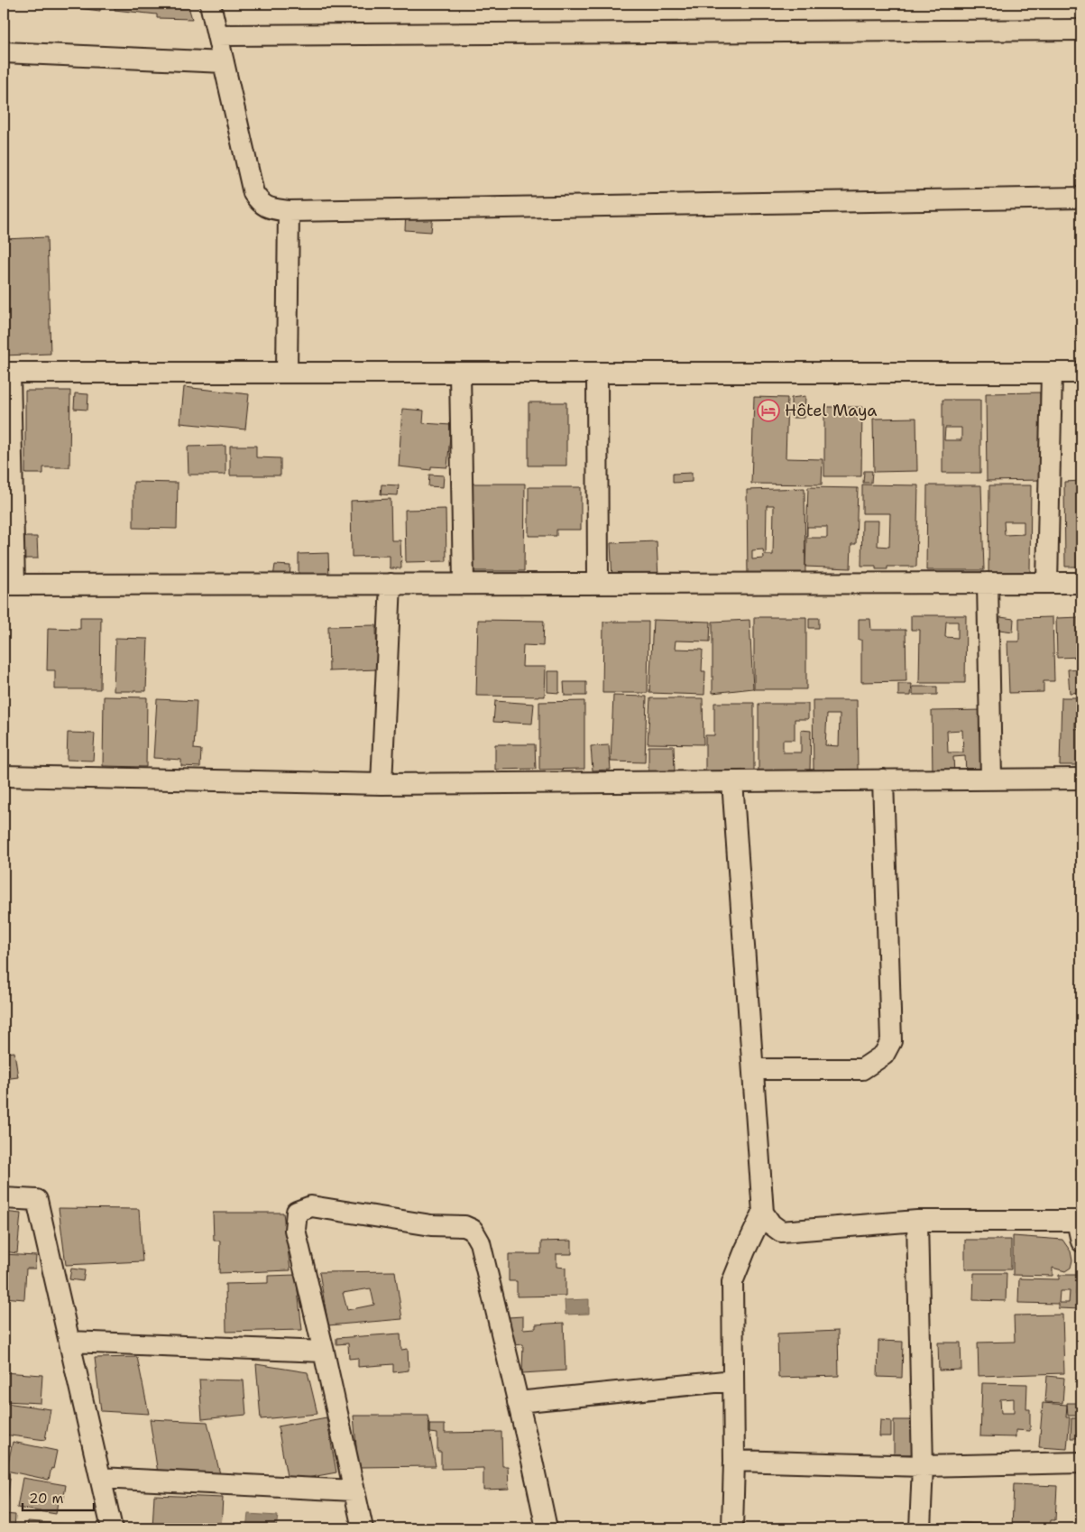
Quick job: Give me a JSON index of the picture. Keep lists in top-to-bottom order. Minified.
{"places":{"hotel":["Hôtel Maya"]},"scale_bar":"20 m"}
